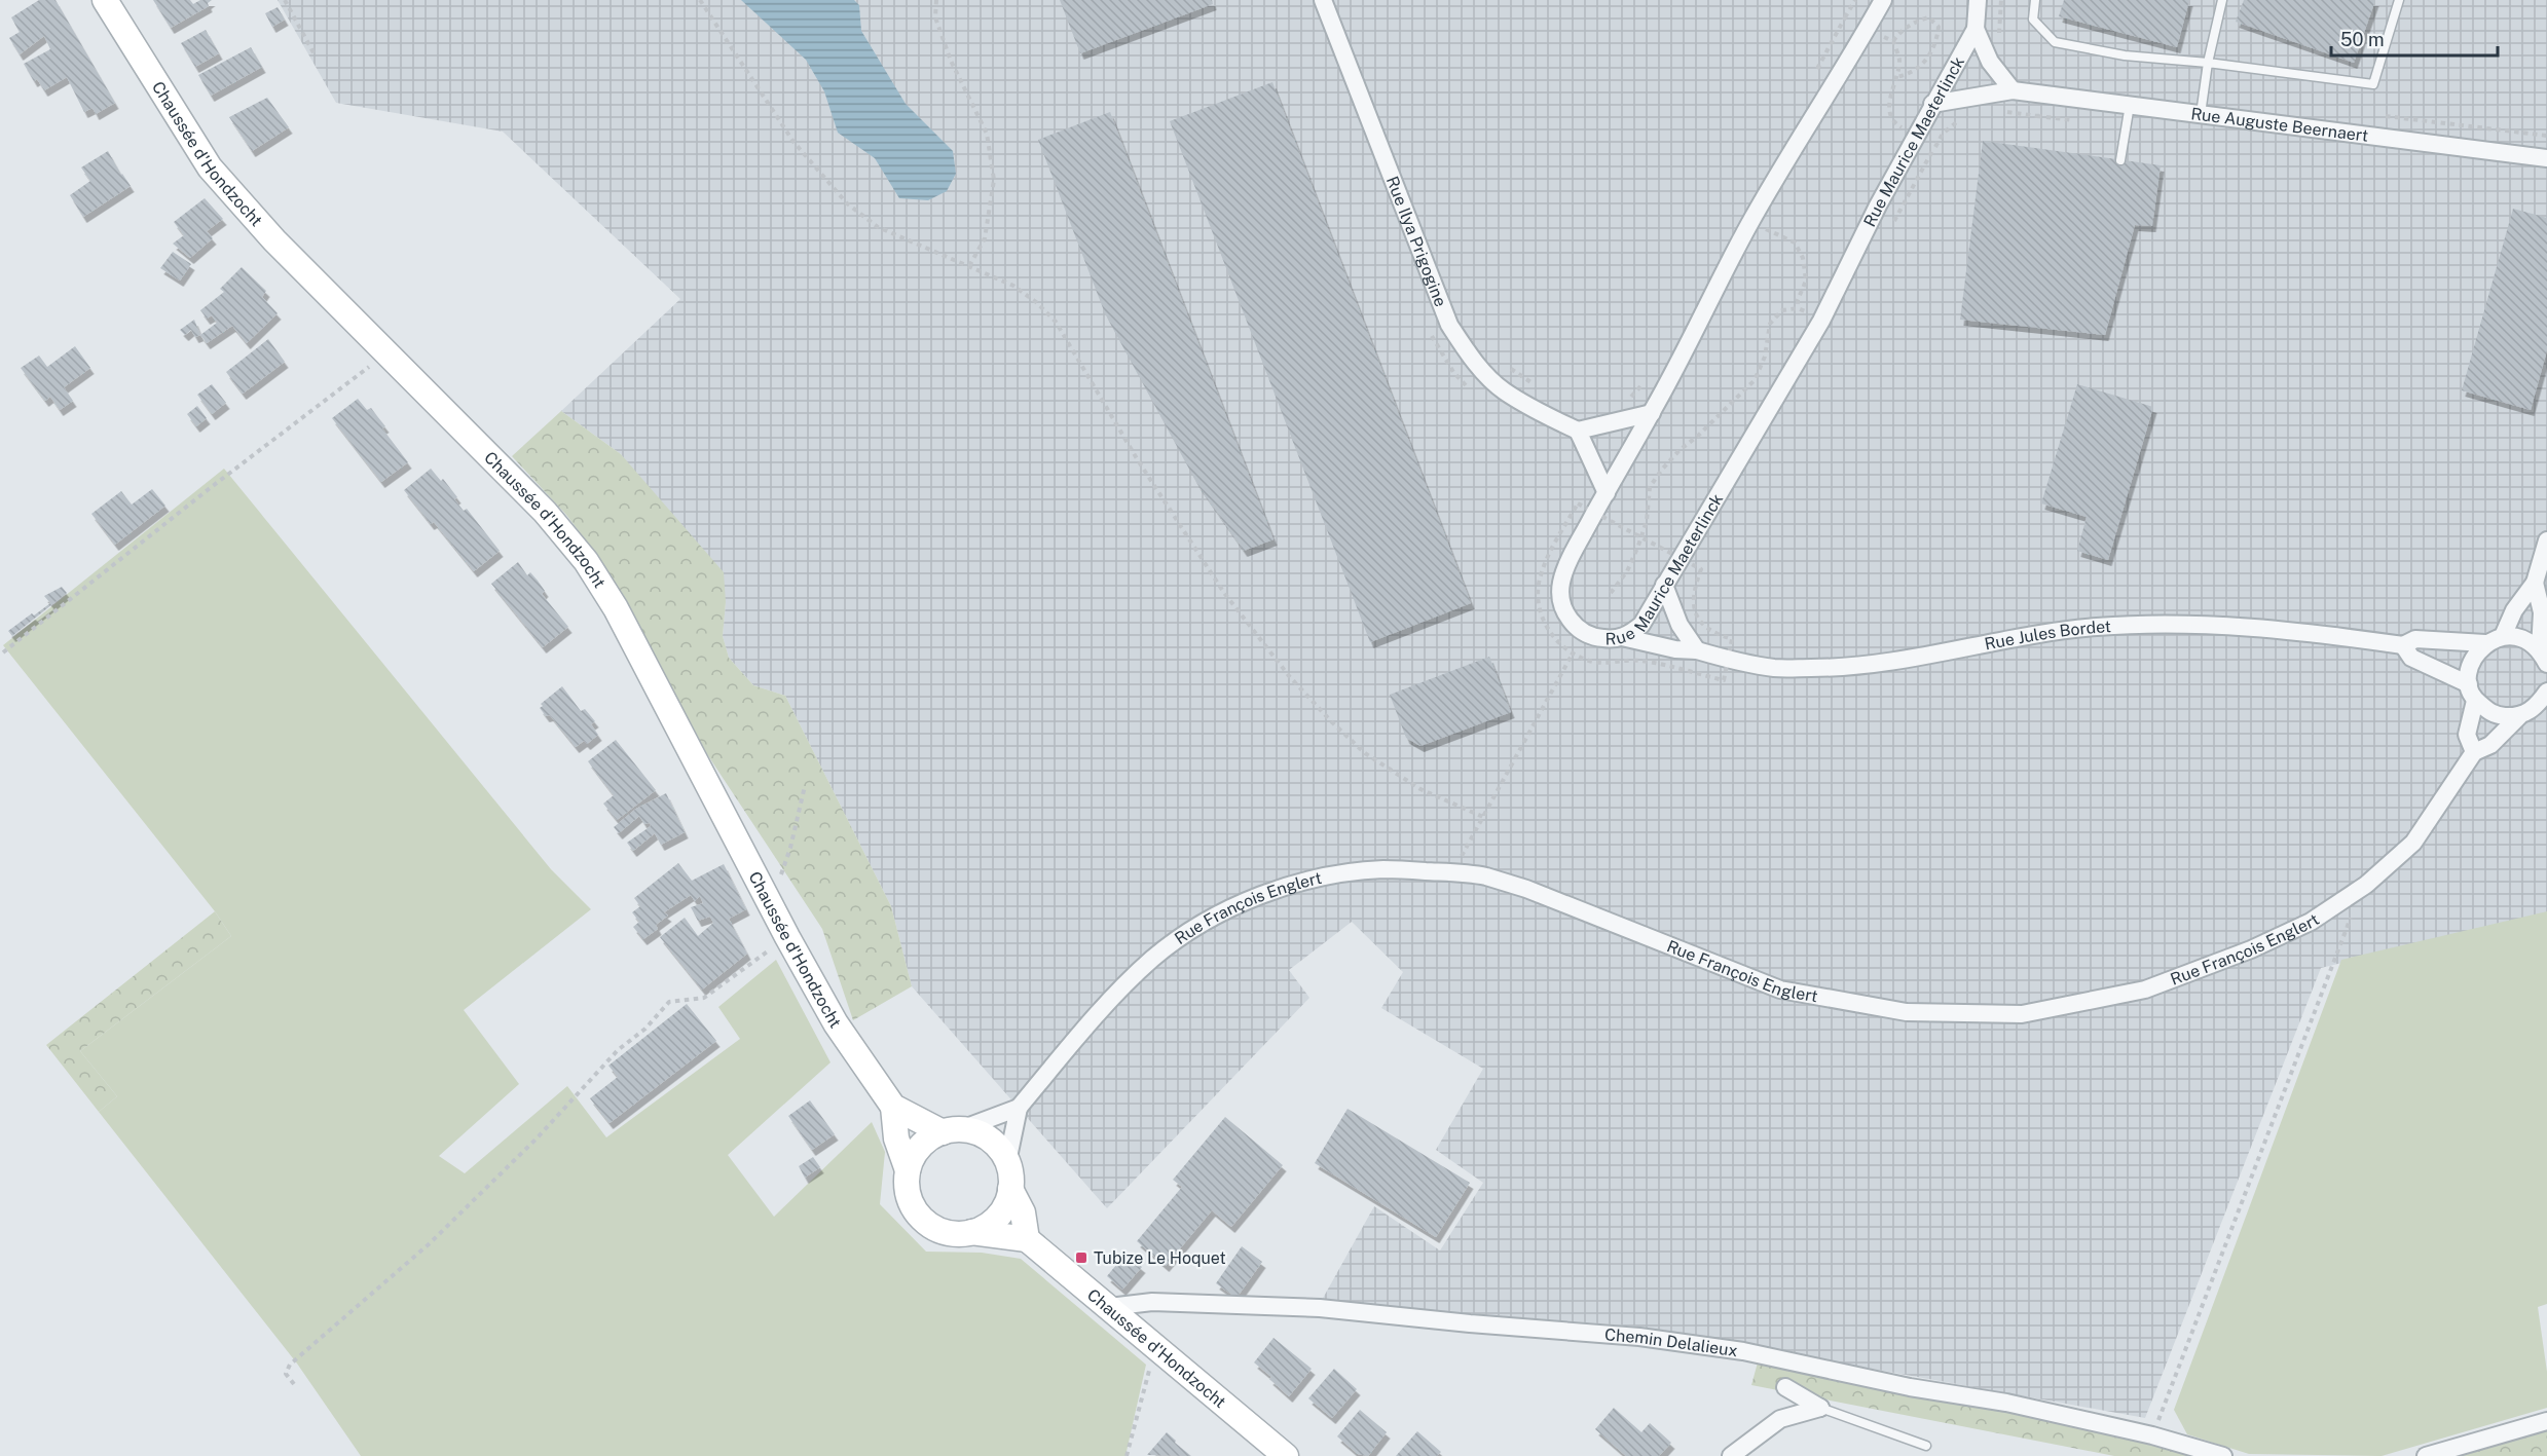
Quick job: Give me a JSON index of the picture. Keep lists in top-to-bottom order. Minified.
{"streets":{"main road":["Chaussée d'Hondzocht"],"street":["Rue Auguste Beernaert","Rue Maurice Maeterlinck","Rue Ilya Prigogine","Rue Jules Bordet","Rue François Englert","Chemin Delalieux"]},"crossings":[["Rue Auguste Beernaert","Rue Maurice Maeterlinck"],["Rue Maurice Maeterlinck","Rue Jules Bordet"],["Chaussée d'Hondzocht","Chemin Delalieux"]],"places":{"transit":["Tubize Le Hoquet"]},"scale_bar":"50 m"}
